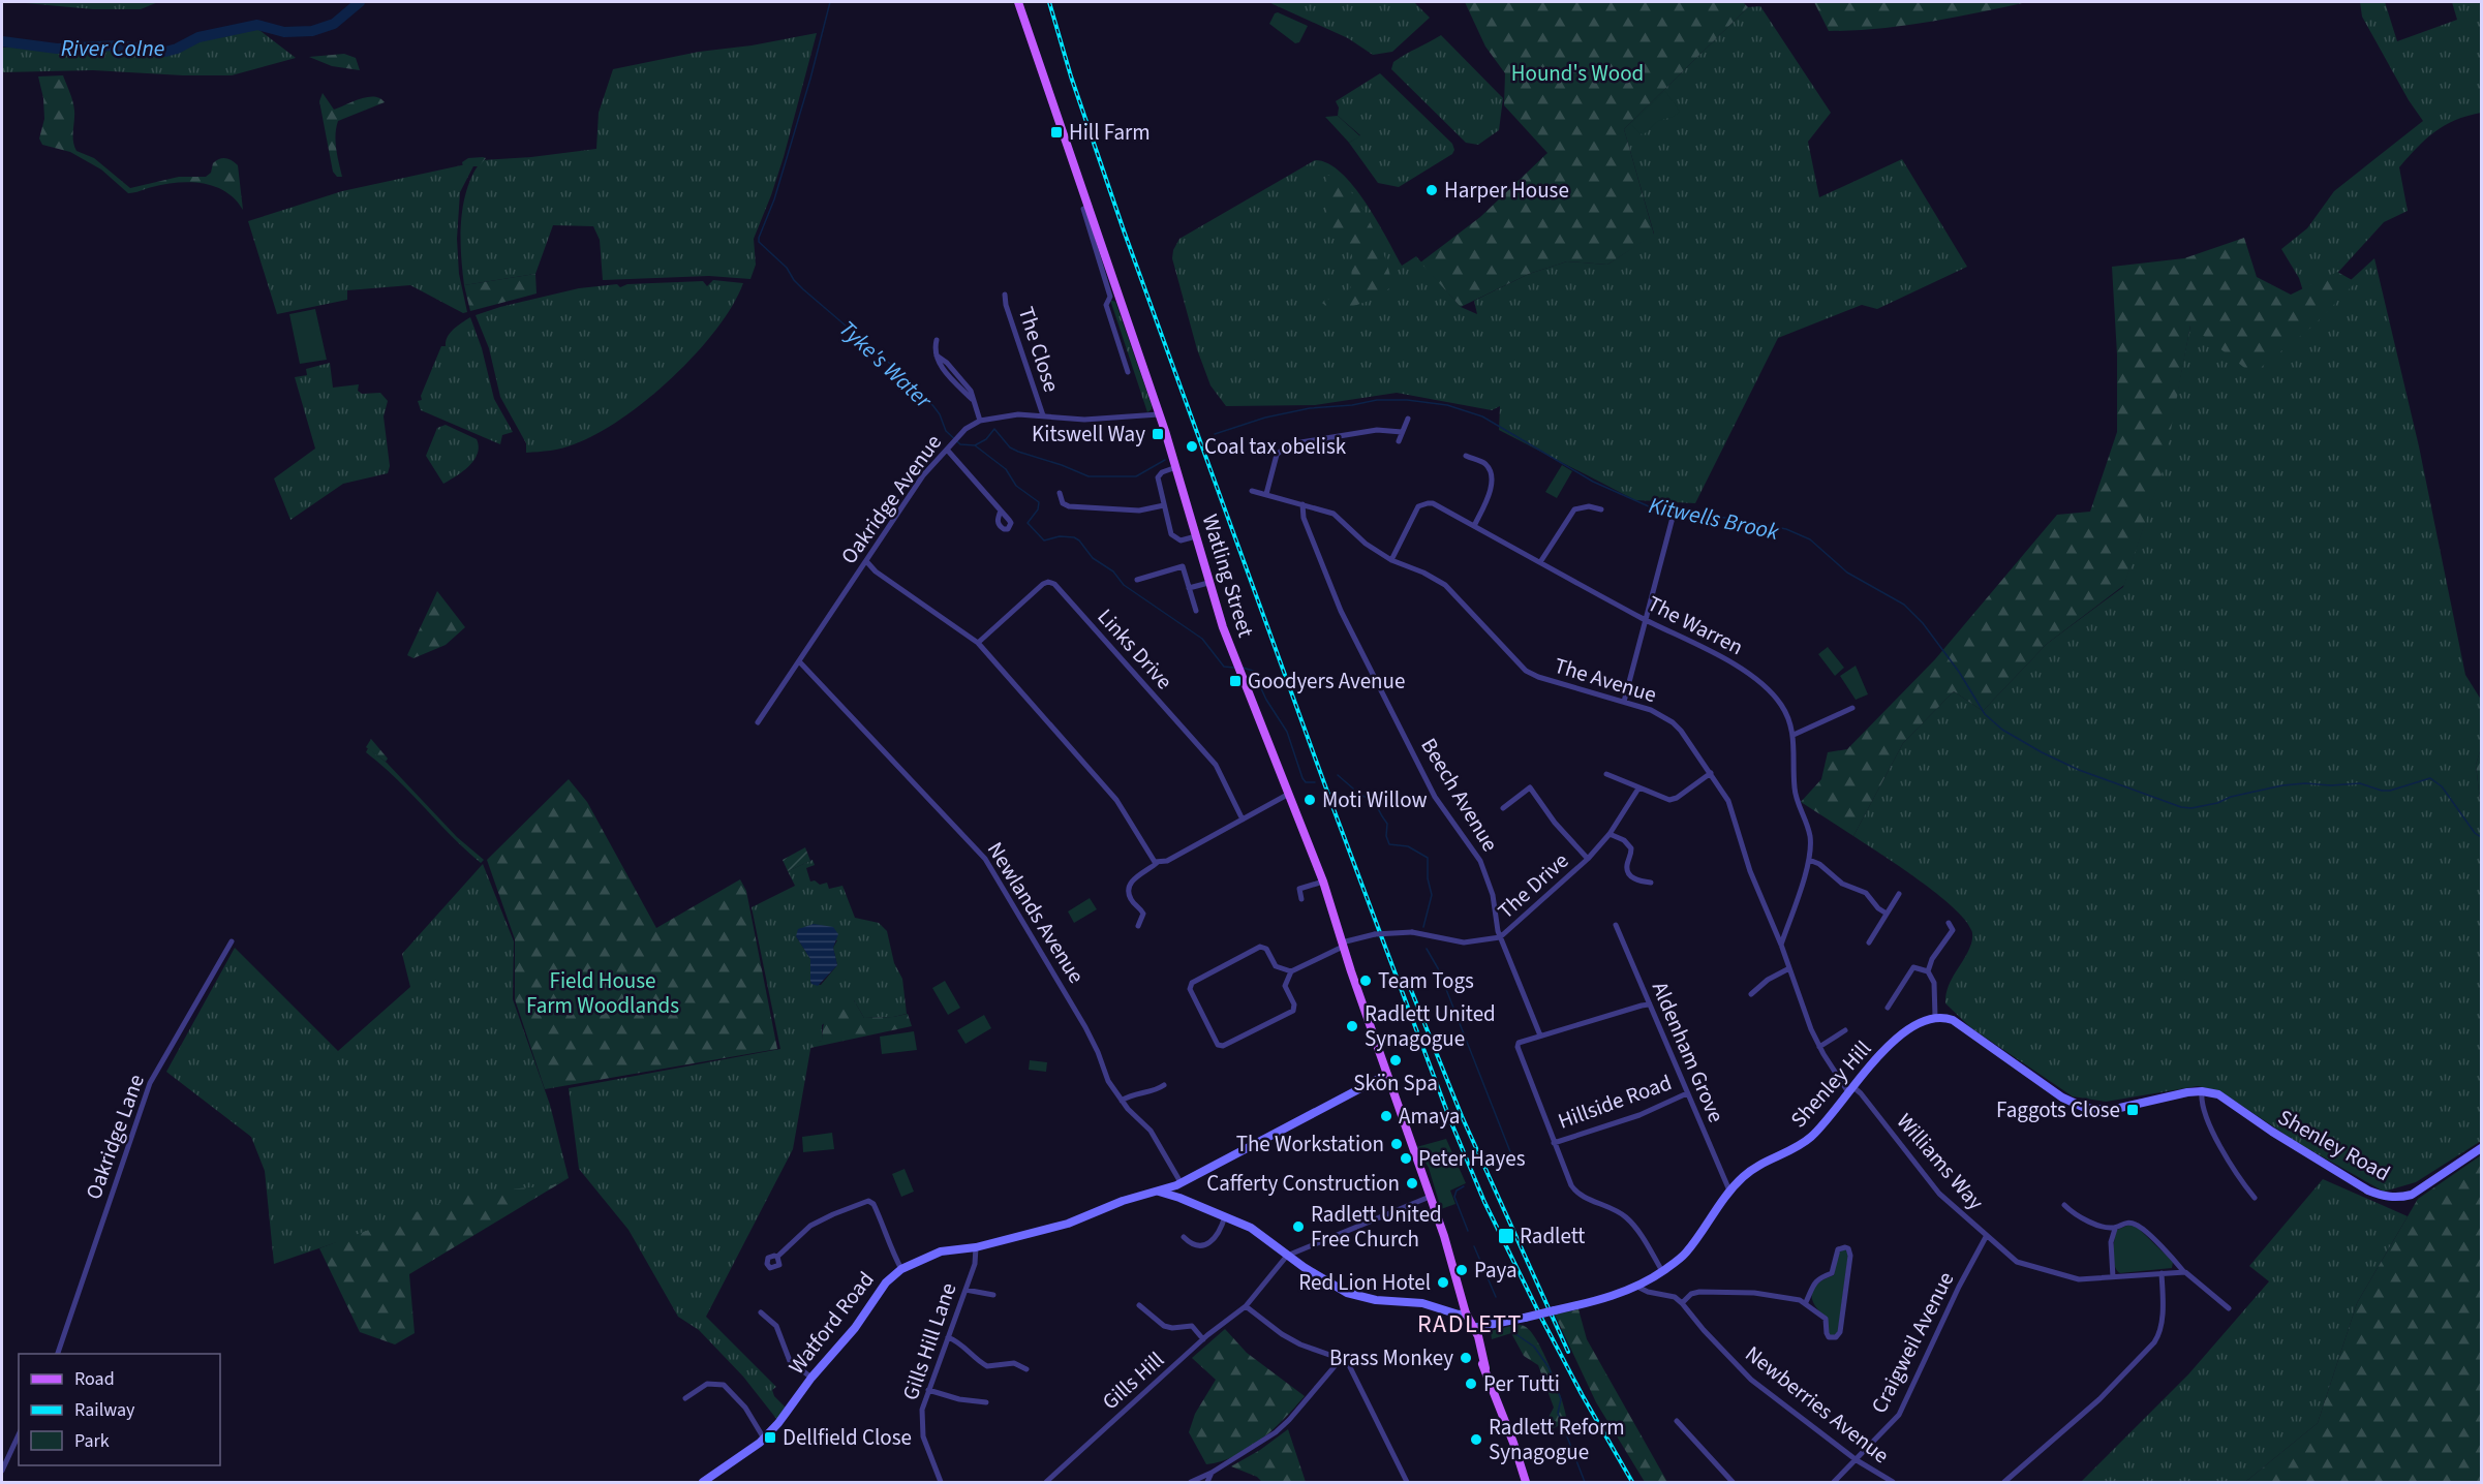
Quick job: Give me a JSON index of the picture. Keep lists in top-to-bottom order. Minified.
{"streets":{"main road":["Watling Street"],"street":["The Close","Oakridge Avenue","The Warren","Links Drive","The Avenue","Beech Avenue","The Drive","Newlands Avenue","Aldenham Grove","Shenley Hill","Hillside Road","Oakridge Lane","Shenley Road","Williams Way","Watford Road","Gills Hill Lane","Craigweil Avenue","Gills Hill","Newberries Avenue"]},"crossings":[["The Close","Oakridge Avenue"],["Oakridge Avenue","Watling Street"],["Oakridge Avenue","Newlands Avenue"],["Watling Street","The Drive"],["Watling Street","Shenley Hill"],["Watling Street","Watford Road"],["The Warren","The Avenue"],["The Avenue","Beech Avenue"],["The Avenue","Shenley Hill"],["The Avenue","Williams Way"],["Beech Avenue","The Drive"],["Newlands Avenue","Watford Road"],["Aldenham Grove","Shenley Hill"],["Aldenham Grove","Hillside Road"],["Shenley Hill","Williams Way"],["Shenley Hill","Newberries Avenue"],["Williams Way","Craigweil Avenue"],["Watford Road","Gills Hill Lane"],["Craigweil Avenue","Newberries Avenue"]],"districts":["RADLETT"],"water":["River Colne","Tyke's Water","Kitwells Brook"],"parks":["Hound's Wood","Field House Farm Woodlands"],"places":{"transit":["Hill Farm","Kitswell Way","Goodyers Avenue","Faggots Close","Radlett","Dellfield Close"],"other":["Harper House","Coal tax obelisk","Moti Willow","Team Togs","Radlett United Synagogue","Skön Spa","Amaya","The Workstation","Peter Hayes","Cafferty Construction","Radlett United Free Church","Paya","Red Lion Hotel","Brass Monkey","Per Tutti","Radlett Reform Synagogue"]},"legend":["Road","Railway","Park"]}
